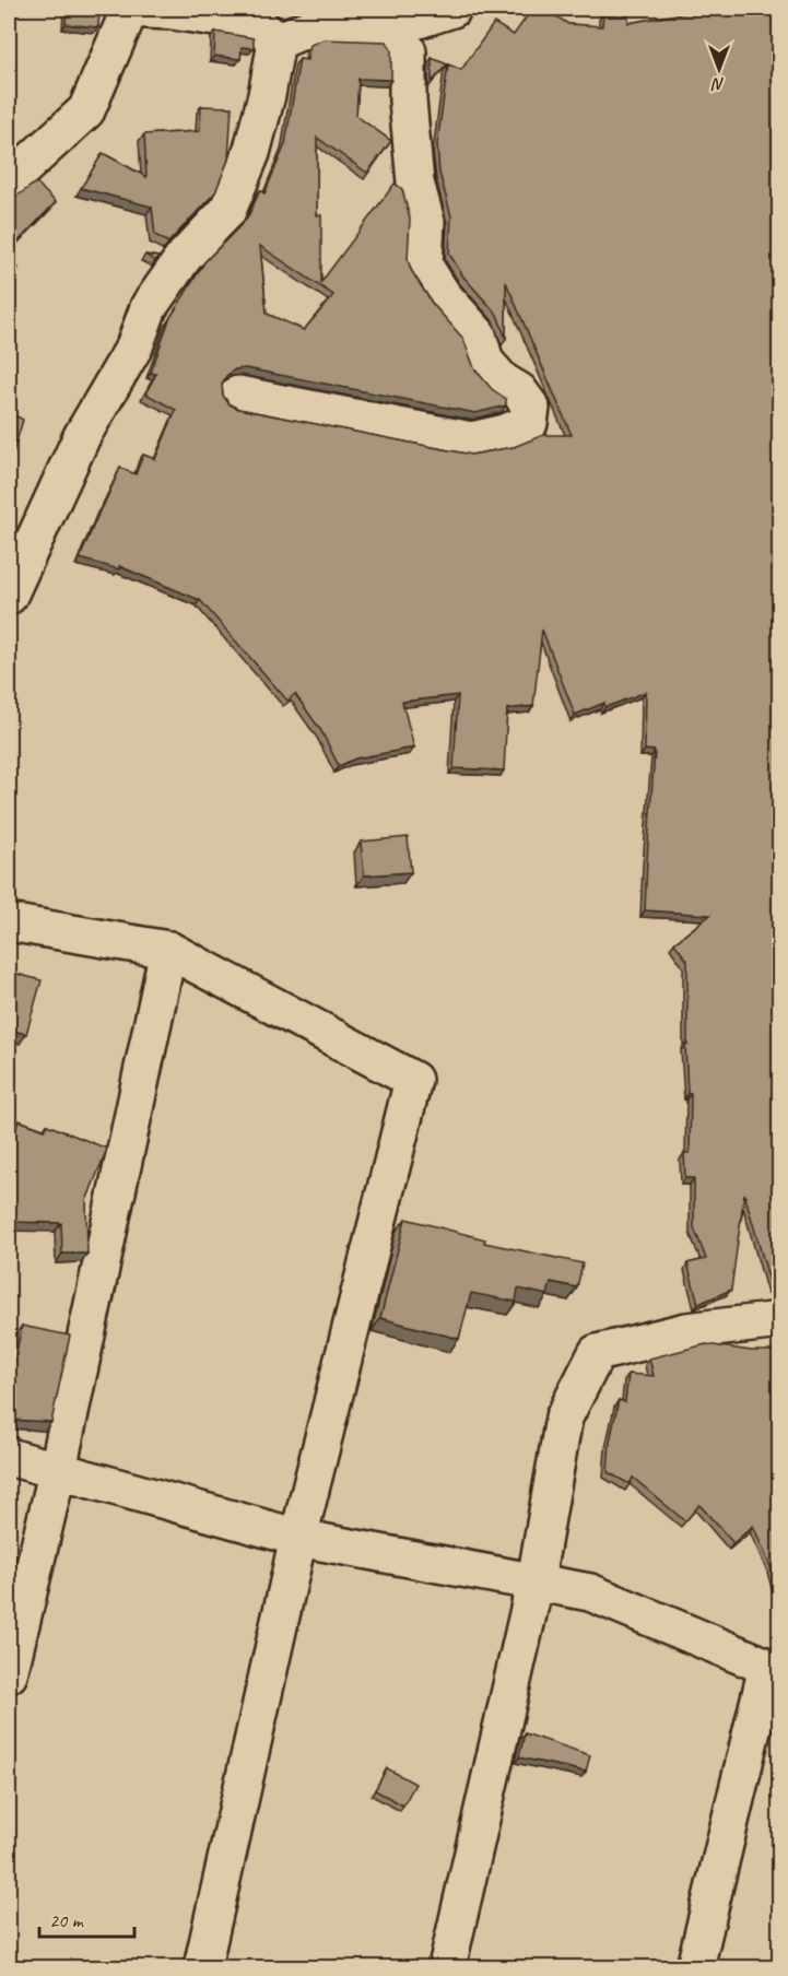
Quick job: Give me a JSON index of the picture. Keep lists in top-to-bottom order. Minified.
{"scale_bar":"20 m","north":"bottom"}
